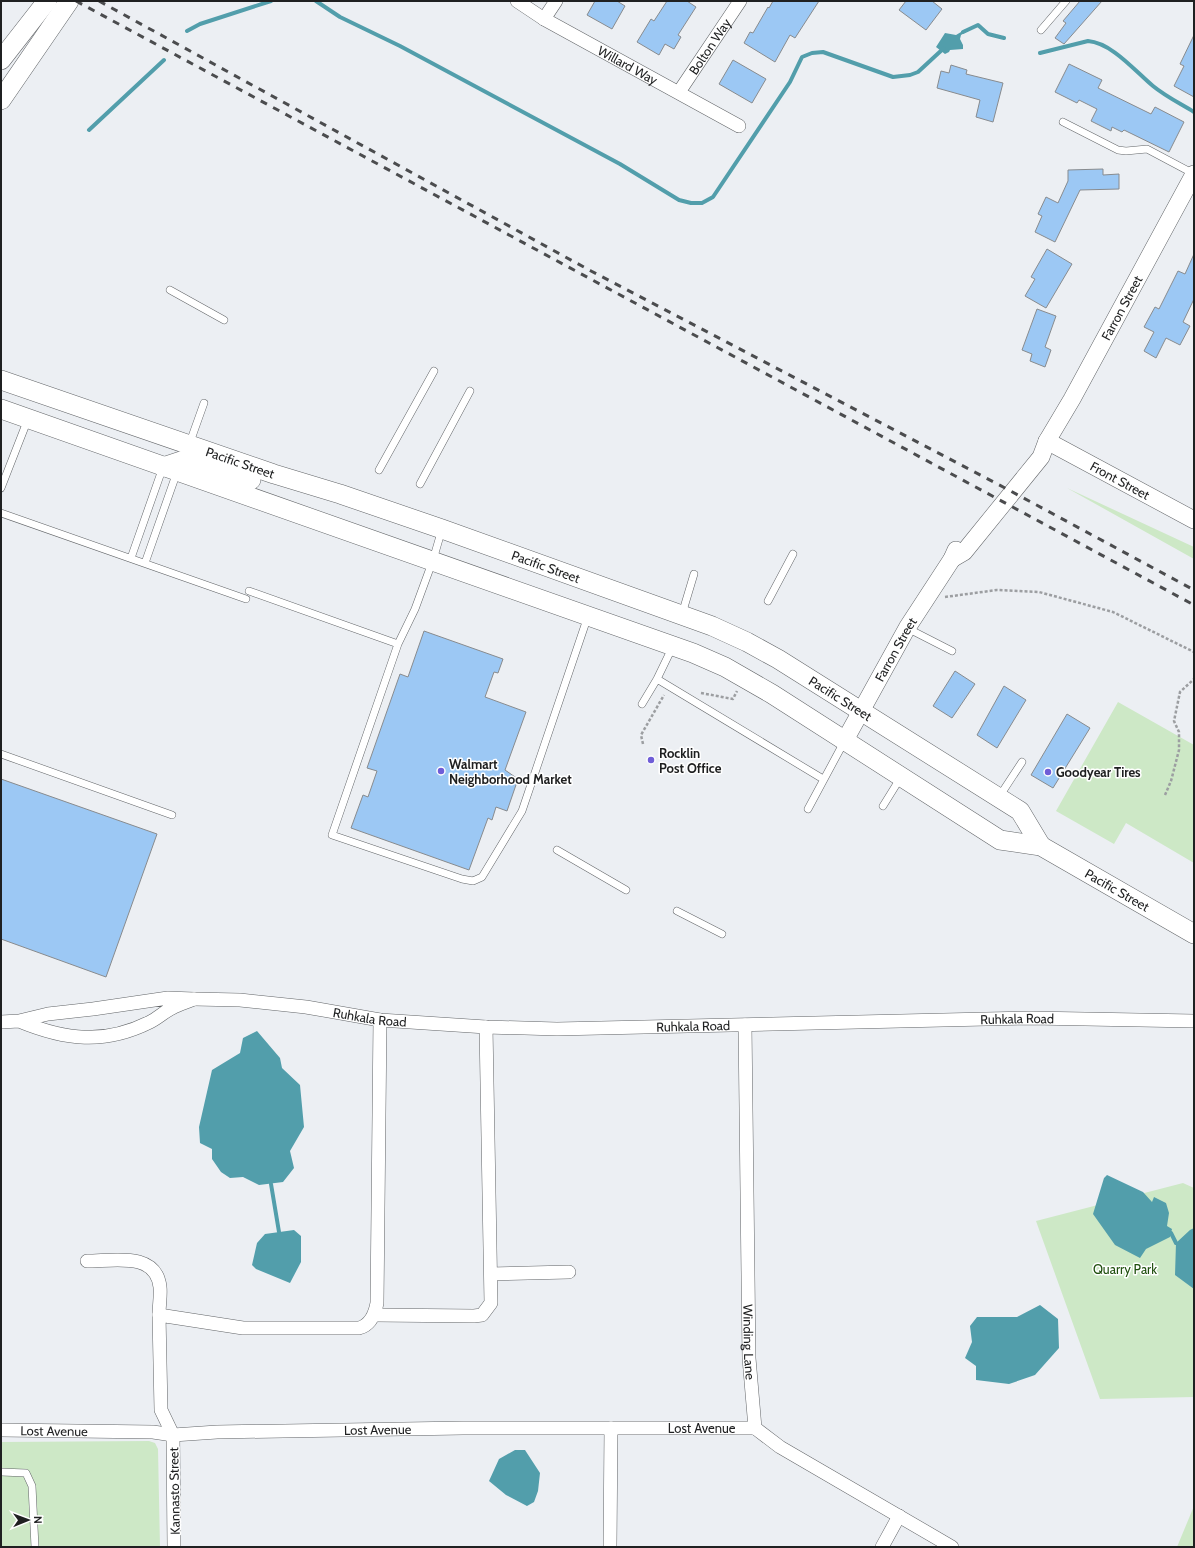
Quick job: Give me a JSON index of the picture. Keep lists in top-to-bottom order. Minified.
{"streets":{"main road":["Pacific Street"],"street":["Bolton Way","Willard Way","Farron Street","Front Street","Ruhkala Road","Winding Lane","Lost Avenue","Kannasto Street"]},"crossings":[["Bolton Way","Willard Way"],["Farron Street","Pacific Street"],["Farron Street","Front Street"],["Ruhkala Road","Winding Lane"],["Winding Lane","Lost Avenue"],["Lost Avenue","Kannasto Street"]],"parks":["Quarry Park"],"places":["Rocklin Post Office","Walmart Neighborhood Market","Goodyear Tires"],"north":"right"}
